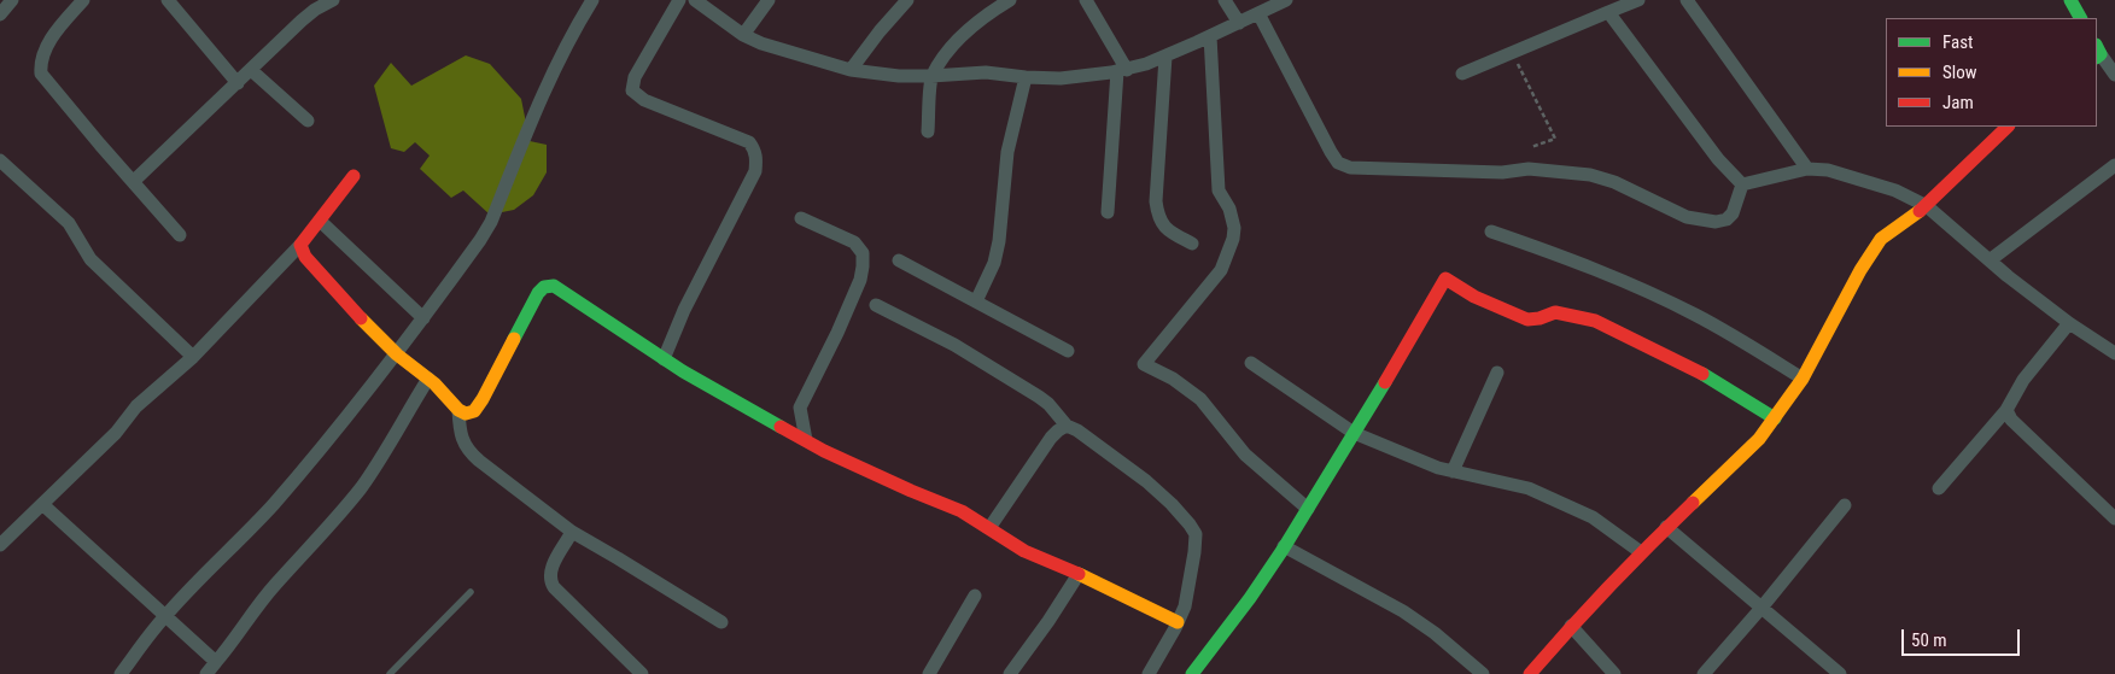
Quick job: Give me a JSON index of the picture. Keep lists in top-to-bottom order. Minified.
{"legend":["Fast","Slow","Jam"],"scale_bar":"50 m"}
